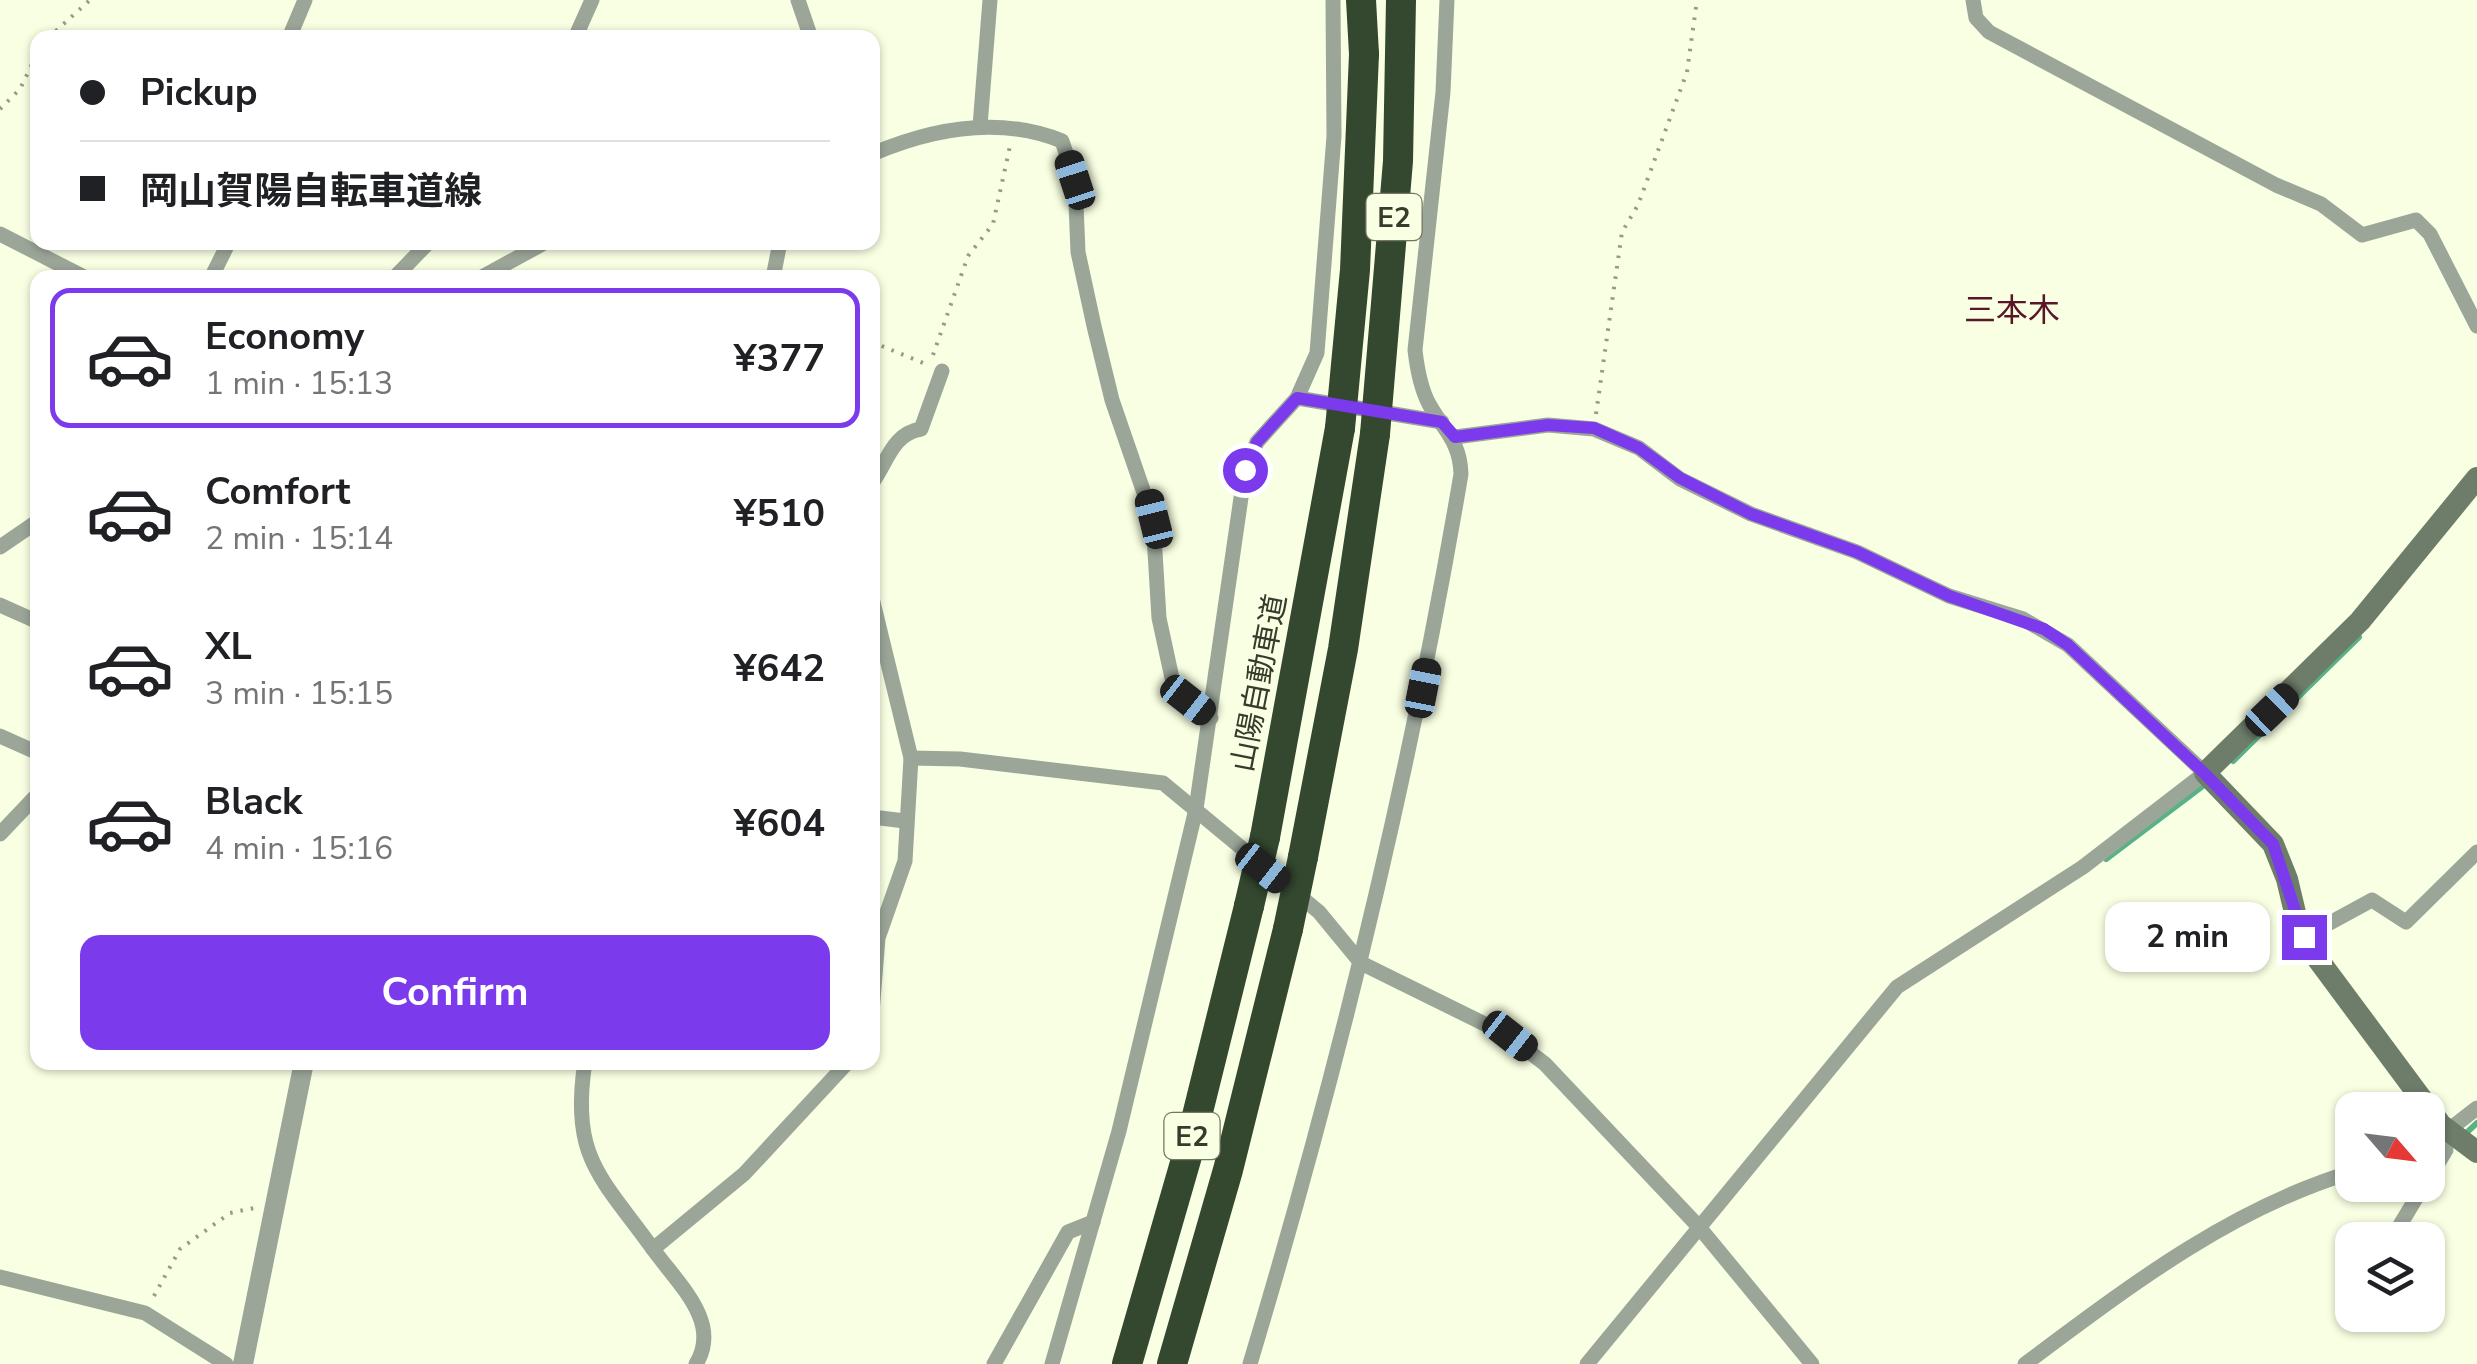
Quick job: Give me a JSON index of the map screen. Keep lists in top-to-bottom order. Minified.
{"streets":{"highway":["E2","山陽自動車道"]},"districts":["三本木"],"north":"bottom right","page":{"banner":["Pickup","岡山賀陽自転車道線"],"list":[{"name":"Economy","note":"1 min · 15:13","value":"¥377"},{"name":"Comfort","note":"2 min · 15:14","value":"¥510"},{"name":"XL","note":"3 min · 15:15","value":"¥642"},{"name":"Black","note":"4 min · 15:16","value":"¥604"}],"bubble":"2 min","buttons":"Confirm"}}
